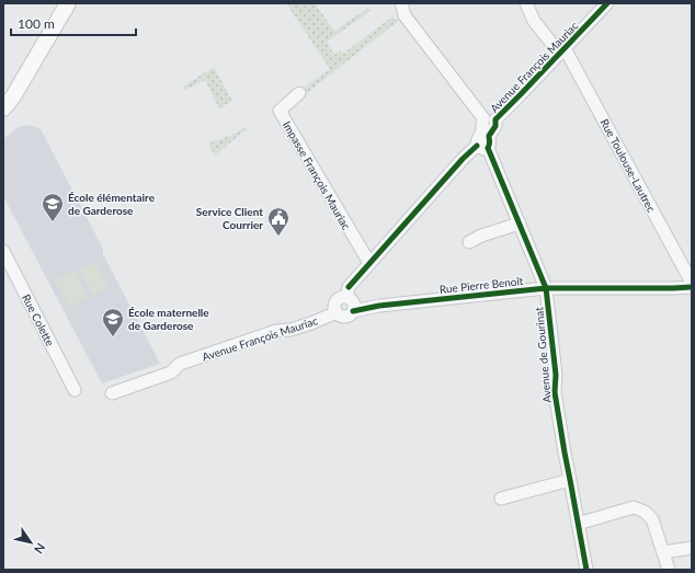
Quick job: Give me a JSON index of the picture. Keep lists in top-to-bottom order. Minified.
{"streets":{"street":["Avenue François Mauriac","Rue Toulouse-Lautrec","Impasse François Mauriac","Rue Pierre Benoît","Rue Colette","Avenue de Gourinat"]},"crossings":[["Avenue François Mauriac","Rue Toulouse-Lautrec"],["Avenue François Mauriac","Rue Pierre Benoît"],["Avenue François Mauriac","Avenue de Gourinat"],["Rue Pierre Benoît","Avenue de Gourinat"]],"places":{"school or university":["École élémentaire de Garderose","École maternelle de Garderose"],"public building":["Service Client Courrier"]},"scale_bar":"100 m","north":"bottom right"}
